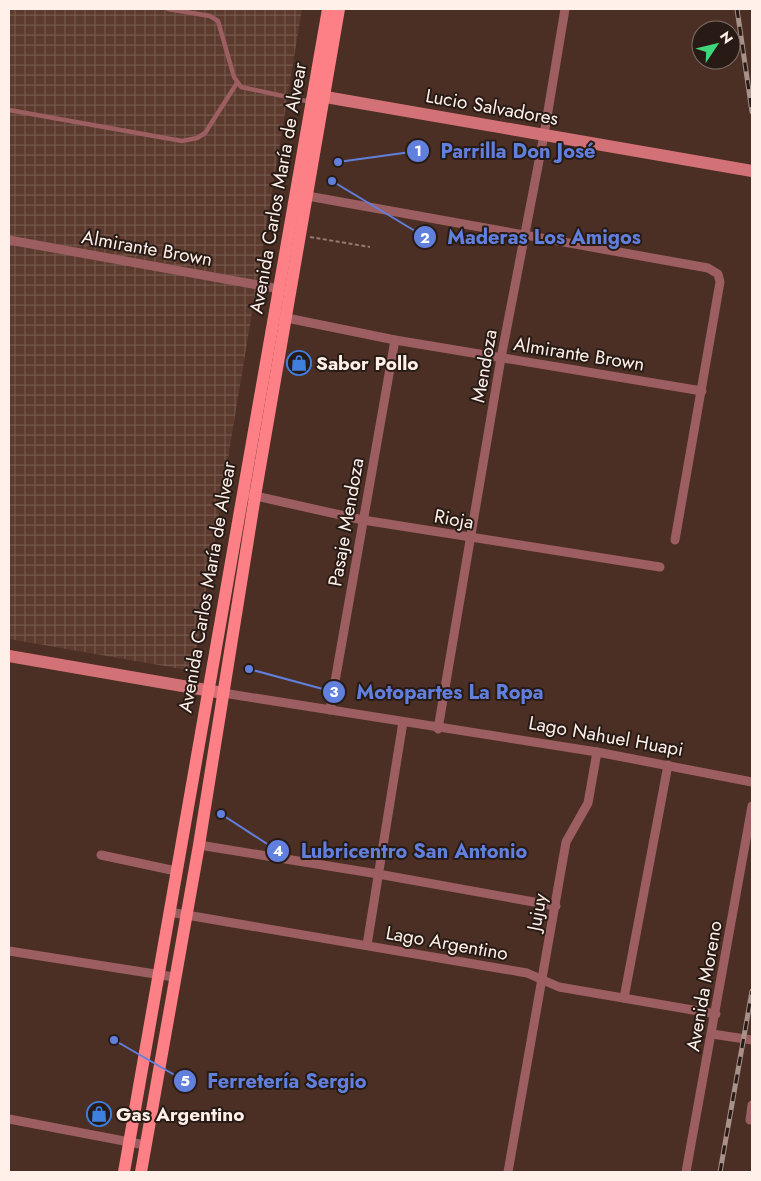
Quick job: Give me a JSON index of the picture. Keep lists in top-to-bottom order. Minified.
{"streets":{"main road":["Avenida Carlos María de Alvear"],"street":["Lucio Salvadores","Almirante Brown","Mendoza","Rioja","Pasaje Mendoza","Lago Nahuel Huapi","Jujuy","Lago Argentino","Avenida Moreno"]},"crossings":[["Lucio Salvadores","Avenida Carlos María de Alvear"],["Lucio Salvadores","Mendoza"],["Avenida Carlos María de Alvear","Almirante Brown"],["Avenida Carlos María de Alvear","Rioja"],["Avenida Carlos María de Alvear","Lago Nahuel Huapi"],["Avenida Carlos María de Alvear","Lago Argentino"],["Almirante Brown","Mendoza"],["Almirante Brown","Pasaje Mendoza"],["Mendoza","Rioja"],["Mendoza","Lago Nahuel Huapi"],["Rioja","Pasaje Mendoza"],["Pasaje Mendoza","Lago Nahuel Huapi"],["Lago Nahuel Huapi","Jujuy"],["Jujuy","Lago Argentino"],["Lago Argentino","Avenida Moreno"]],"places":{"other":["Parrilla Don José","Maderas Los Amigos","Motopartes La Ropa","Lubricentro San Antonio","Ferretería Sergio"],"shop":["Sabor Pollo","Gas Argentino"]},"north":"top right"}
